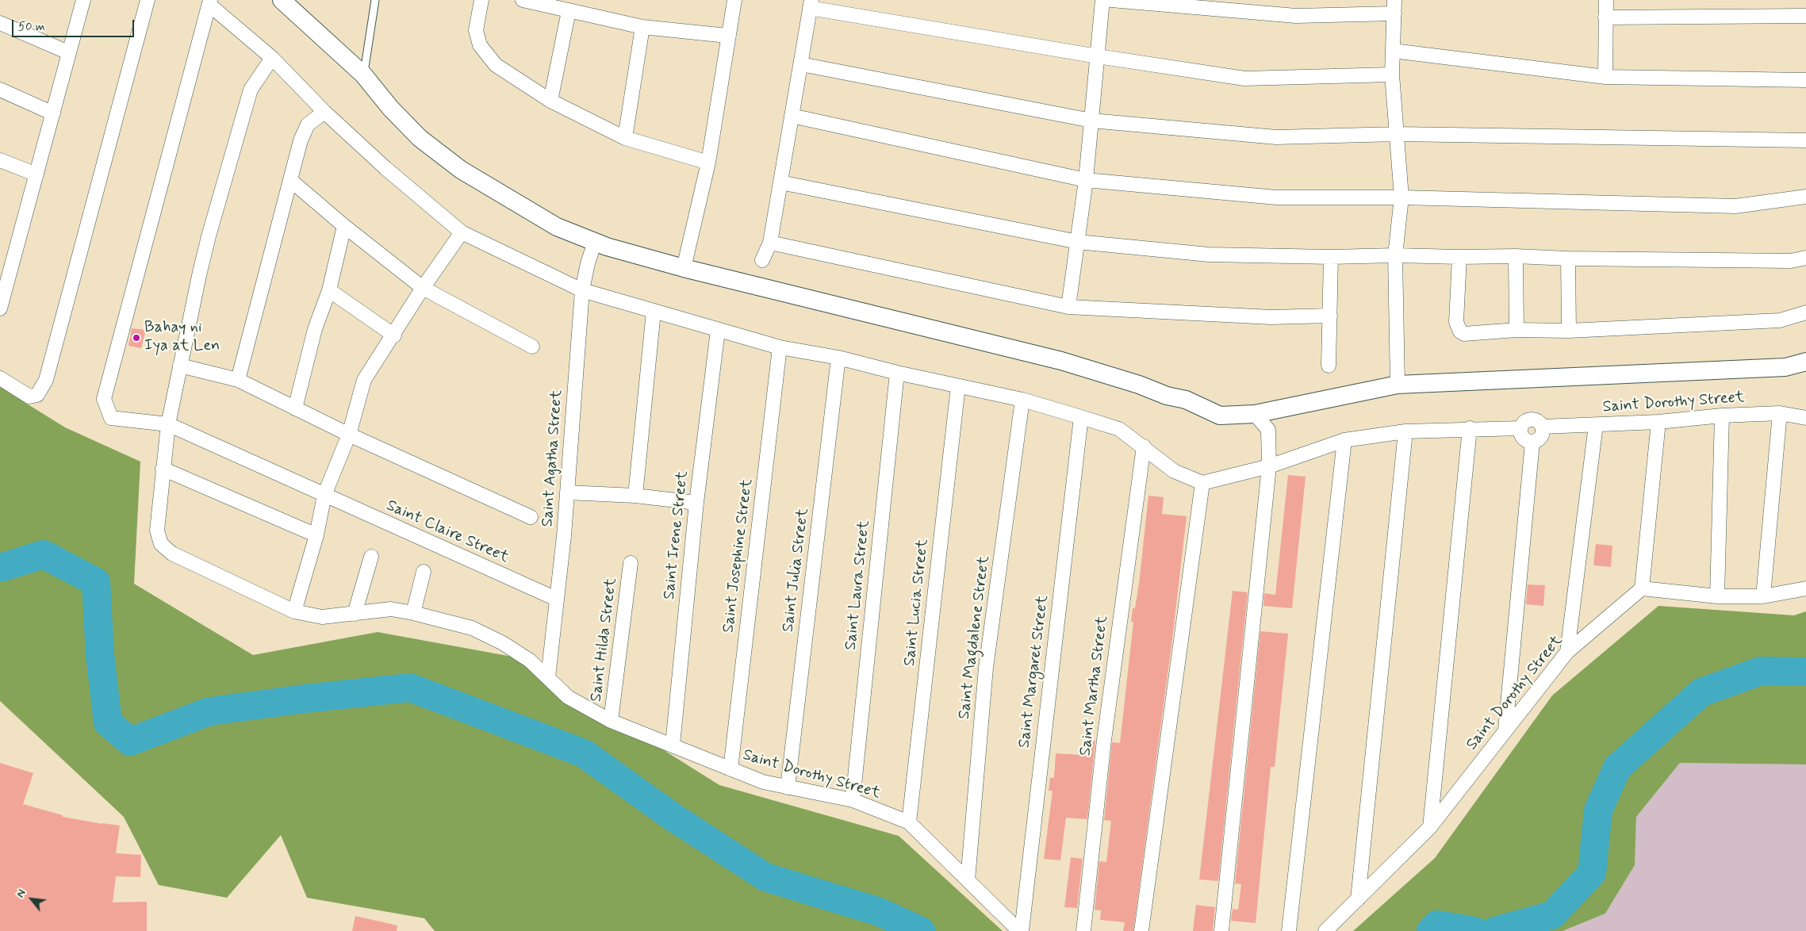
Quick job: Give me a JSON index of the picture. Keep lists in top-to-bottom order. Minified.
{"streets":{"street":["Saint Dorothy Street","Saint Agatha Street","Saint Claire Street","Saint Irene Street","Saint Josephine Street","Saint Julia Street","Saint Laura Street","Saint Lucia Street","Saint Magdalene Street","Saint Hilda Street","Saint Margaret Street","Saint Martha Street"]},"crossings":[["Saint Dorothy Street","Saint Agatha Street"],["Saint Dorothy Street","Saint Claire Street"],["Saint Dorothy Street","Saint Irene Street"],["Saint Dorothy Street","Saint Josephine Street"],["Saint Dorothy Street","Saint Julia Street"],["Saint Dorothy Street","Saint Laura Street"],["Saint Dorothy Street","Saint Lucia Street"],["Saint Dorothy Street","Saint Magdalene Street"],["Saint Dorothy Street","Saint Hilda Street"],["Saint Dorothy Street","Saint Margaret Street"],["Saint Agatha Street","Saint Claire Street"]],"places":["Bahay ni Iya at Len"],"scale_bar":"50 m","north":"top left"}
